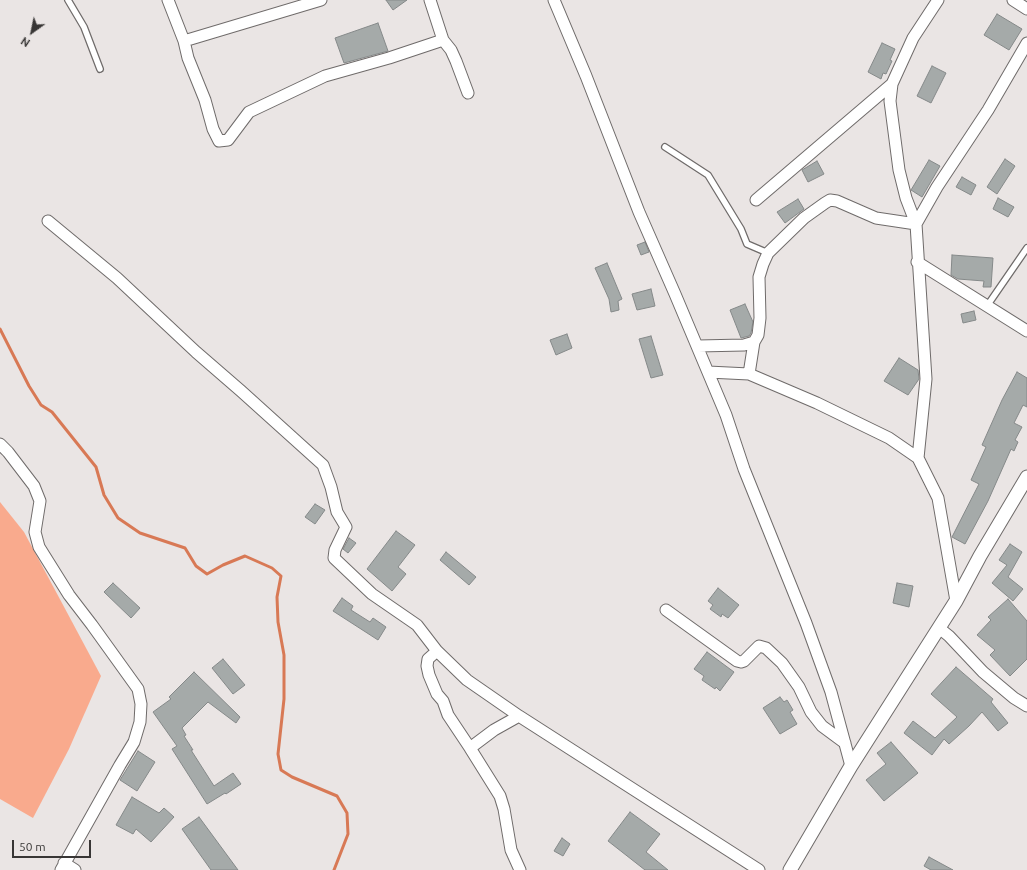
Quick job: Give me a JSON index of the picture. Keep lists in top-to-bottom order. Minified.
{"scale_bar":"50 m","north":"bottom left"}
